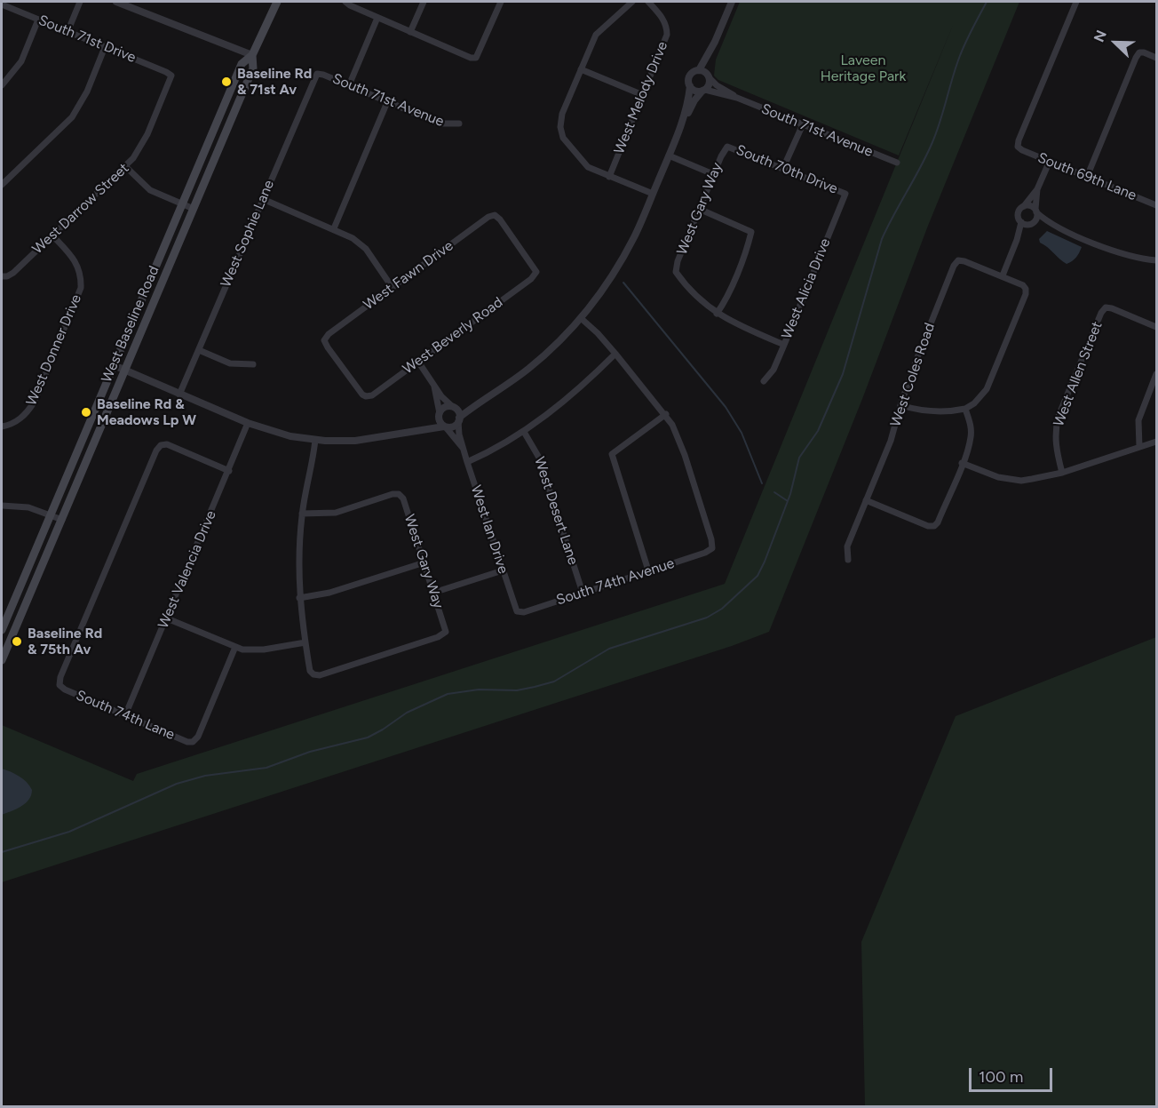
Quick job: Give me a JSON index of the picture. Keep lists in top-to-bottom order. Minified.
{"streets":{"main road":["West Baseline Road"],"street":["South 71st Drive","West Melody Drive","South 71st Avenue","South 70th Drive","South 69th Lane","West Darrow Street","West Gary Way","West Sophie Lane","West Fawn Drive","West Alicia Drive","West Beverly Road","West Donner Drive","West Allen Street","West Coles Road","West Desert Lane","West Ian Drive","West Valencia Drive","South 74th Avenue","South 74th Lane"]},"crossings":[["South 71st Drive","West Darrow Street"],["South 71st Avenue","West Sophie Lane"],["South 70th Drive","West Gary Way"],["South 70th Drive","West Alicia Drive"],["West Darrow Street","West Donner Drive"],["West Fawn Drive","West Beverly Road"],["West Desert Lane","South 74th Avenue"],["West Ian Drive","South 74th Avenue"],["West Valencia Drive","South 74th Lane"]],"parks":["Laveen Heritage Park"],"places":["Baseline Rd & 71st Av","Baseline Rd & Meadows Lp W","Baseline Rd & 75th Av"],"scale_bar":"100 m","north":"top left"}
